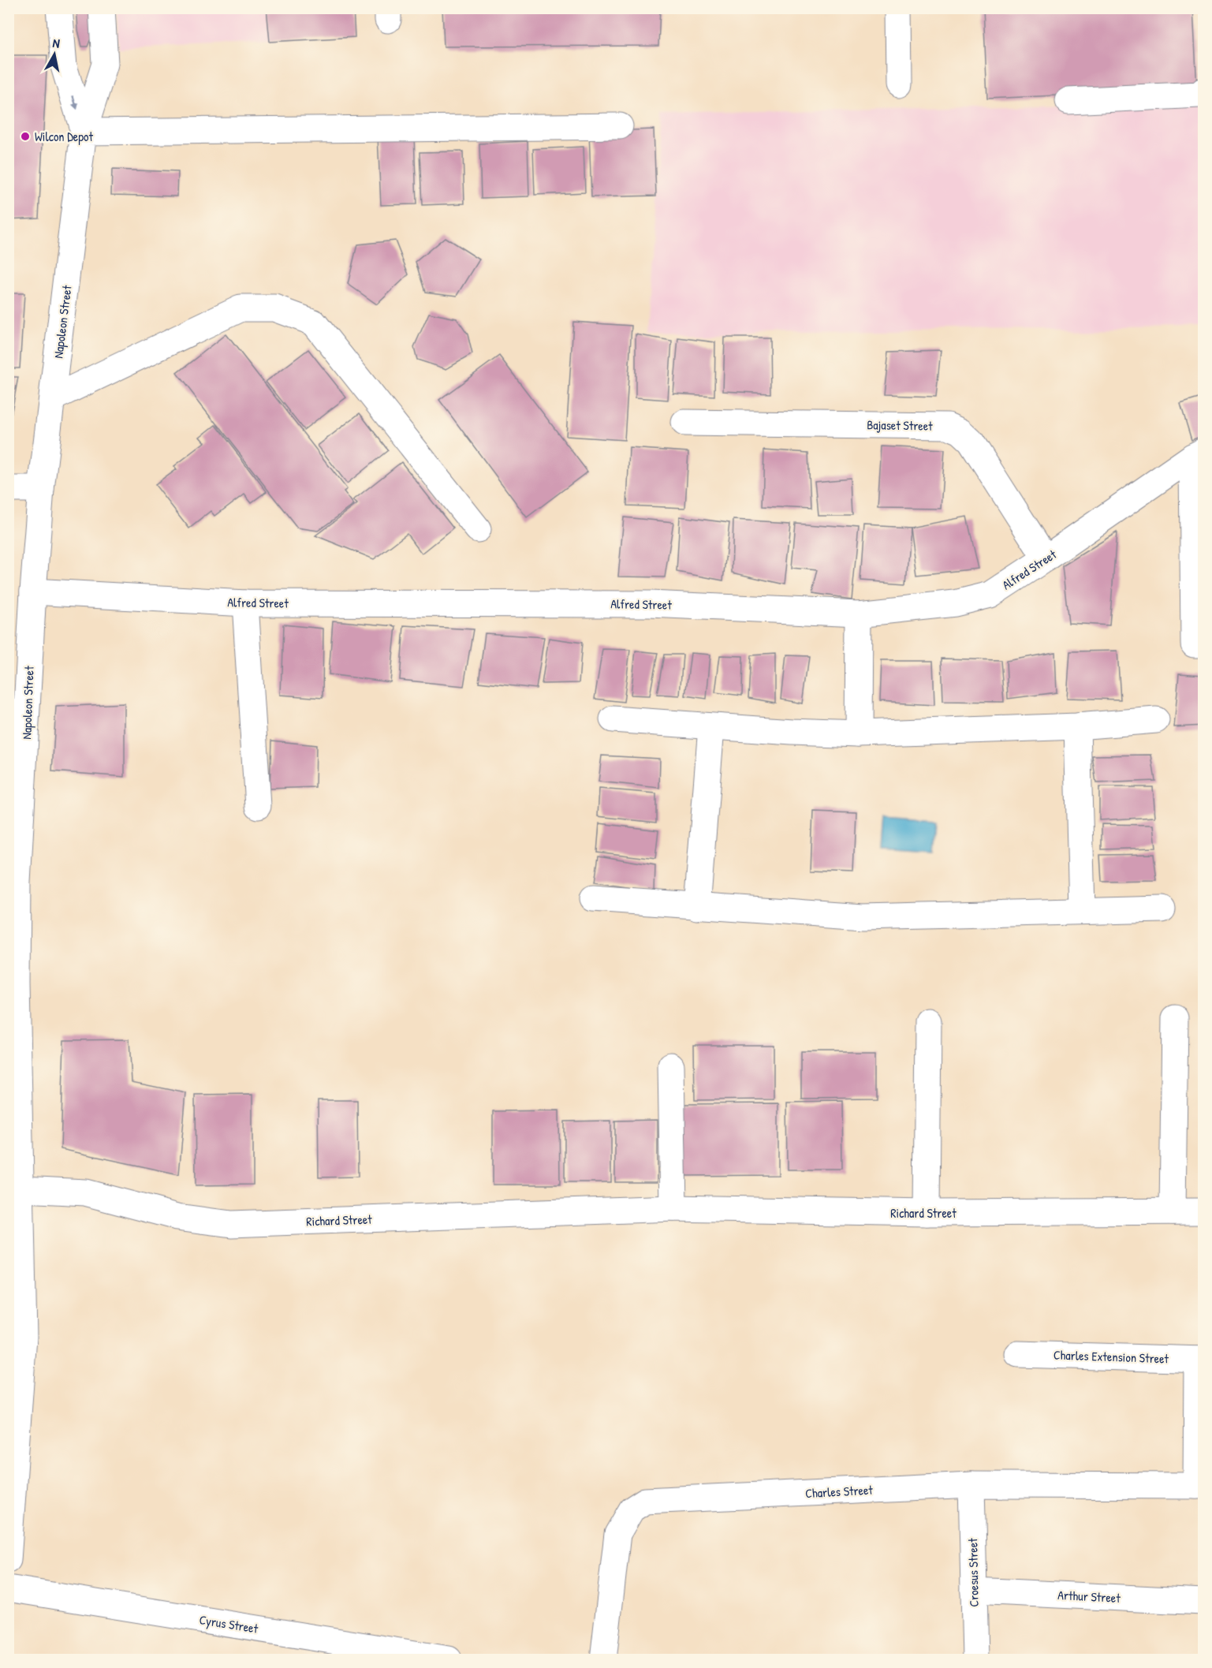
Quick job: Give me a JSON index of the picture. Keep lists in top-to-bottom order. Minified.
{"streets":{"street":["Napoleon Street","Bajaset Street","Alfred Street","Richard Street","Charles Extension Street","Charles Street","Croesus Street","Arthur Street","Cyrus Street"]},"crossings":[["Napoleon Street","Alfred Street"],["Napoleon Street","Richard Street"],["Bajaset Street","Alfred Street"],["Charles Street","Croesus Street"],["Croesus Street","Arthur Street"]],"places":["Wilcon Depot"],"north":"top"}
